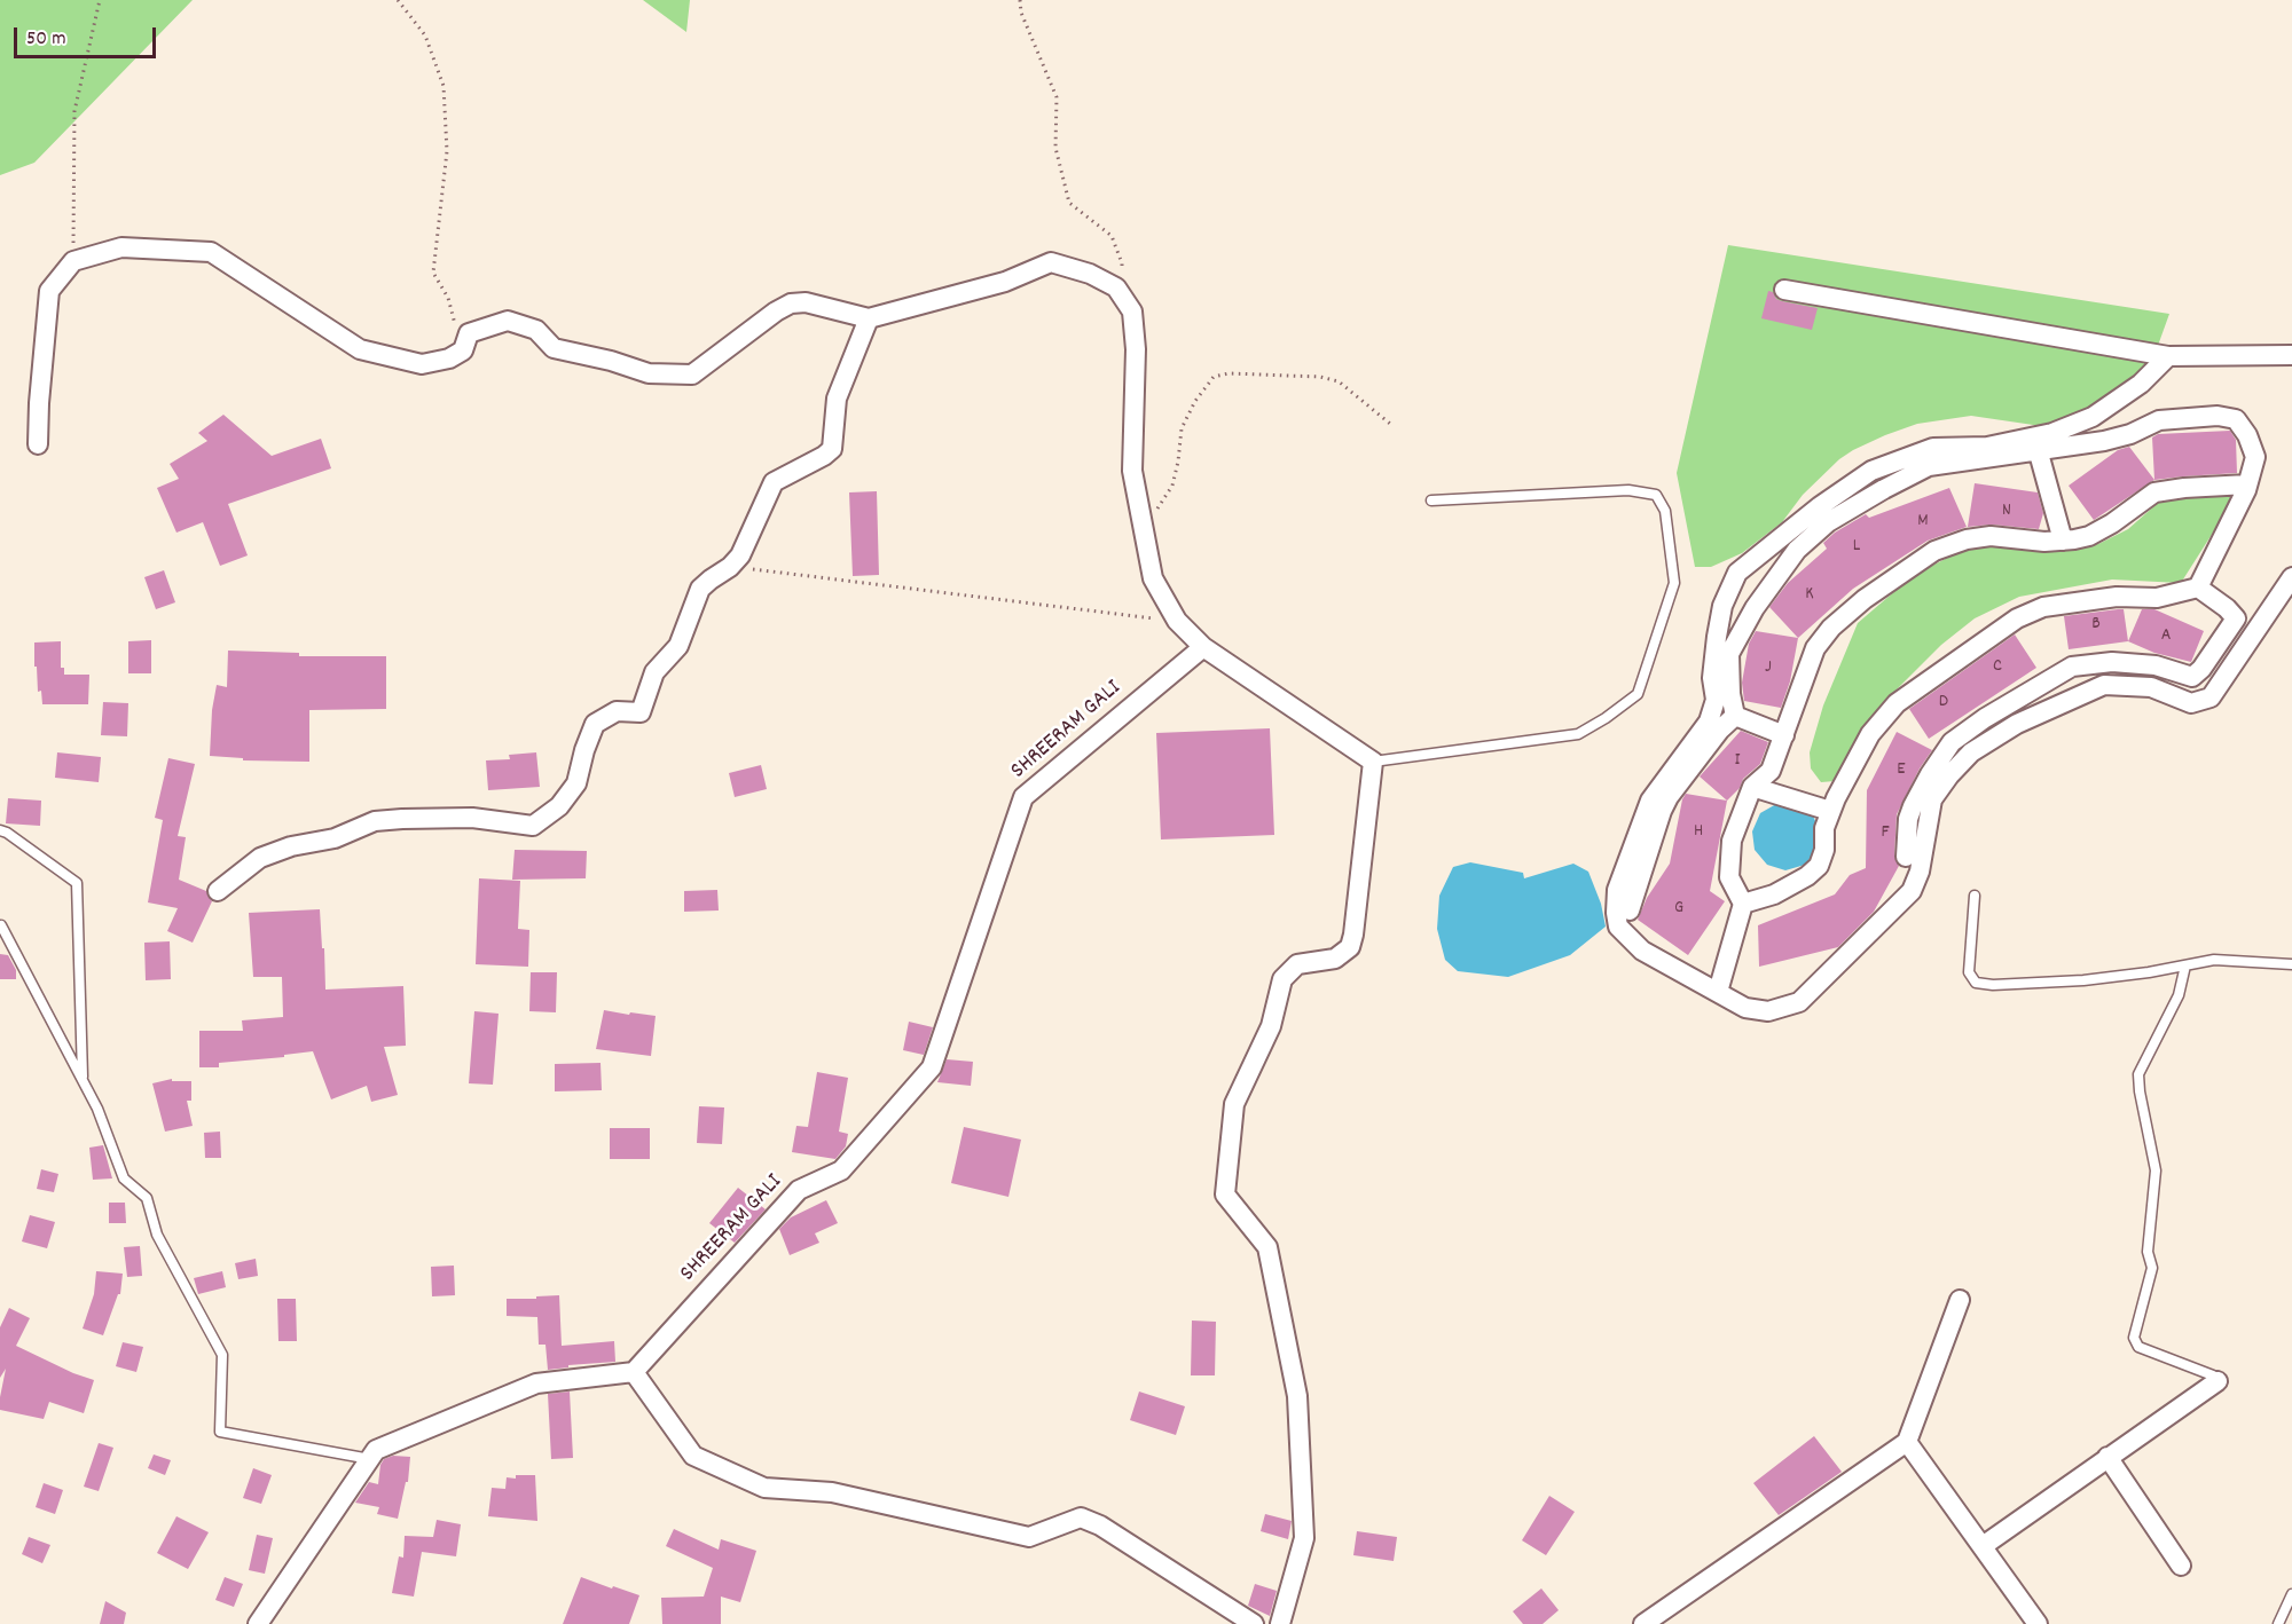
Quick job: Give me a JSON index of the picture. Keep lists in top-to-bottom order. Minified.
{"streets":{"street":["SHREERAM GALI"]},"house_numbers":["N","M","L","K","B","A","C","J","D","I","E","H","F","G"],"scale_bar":"50 m"}
